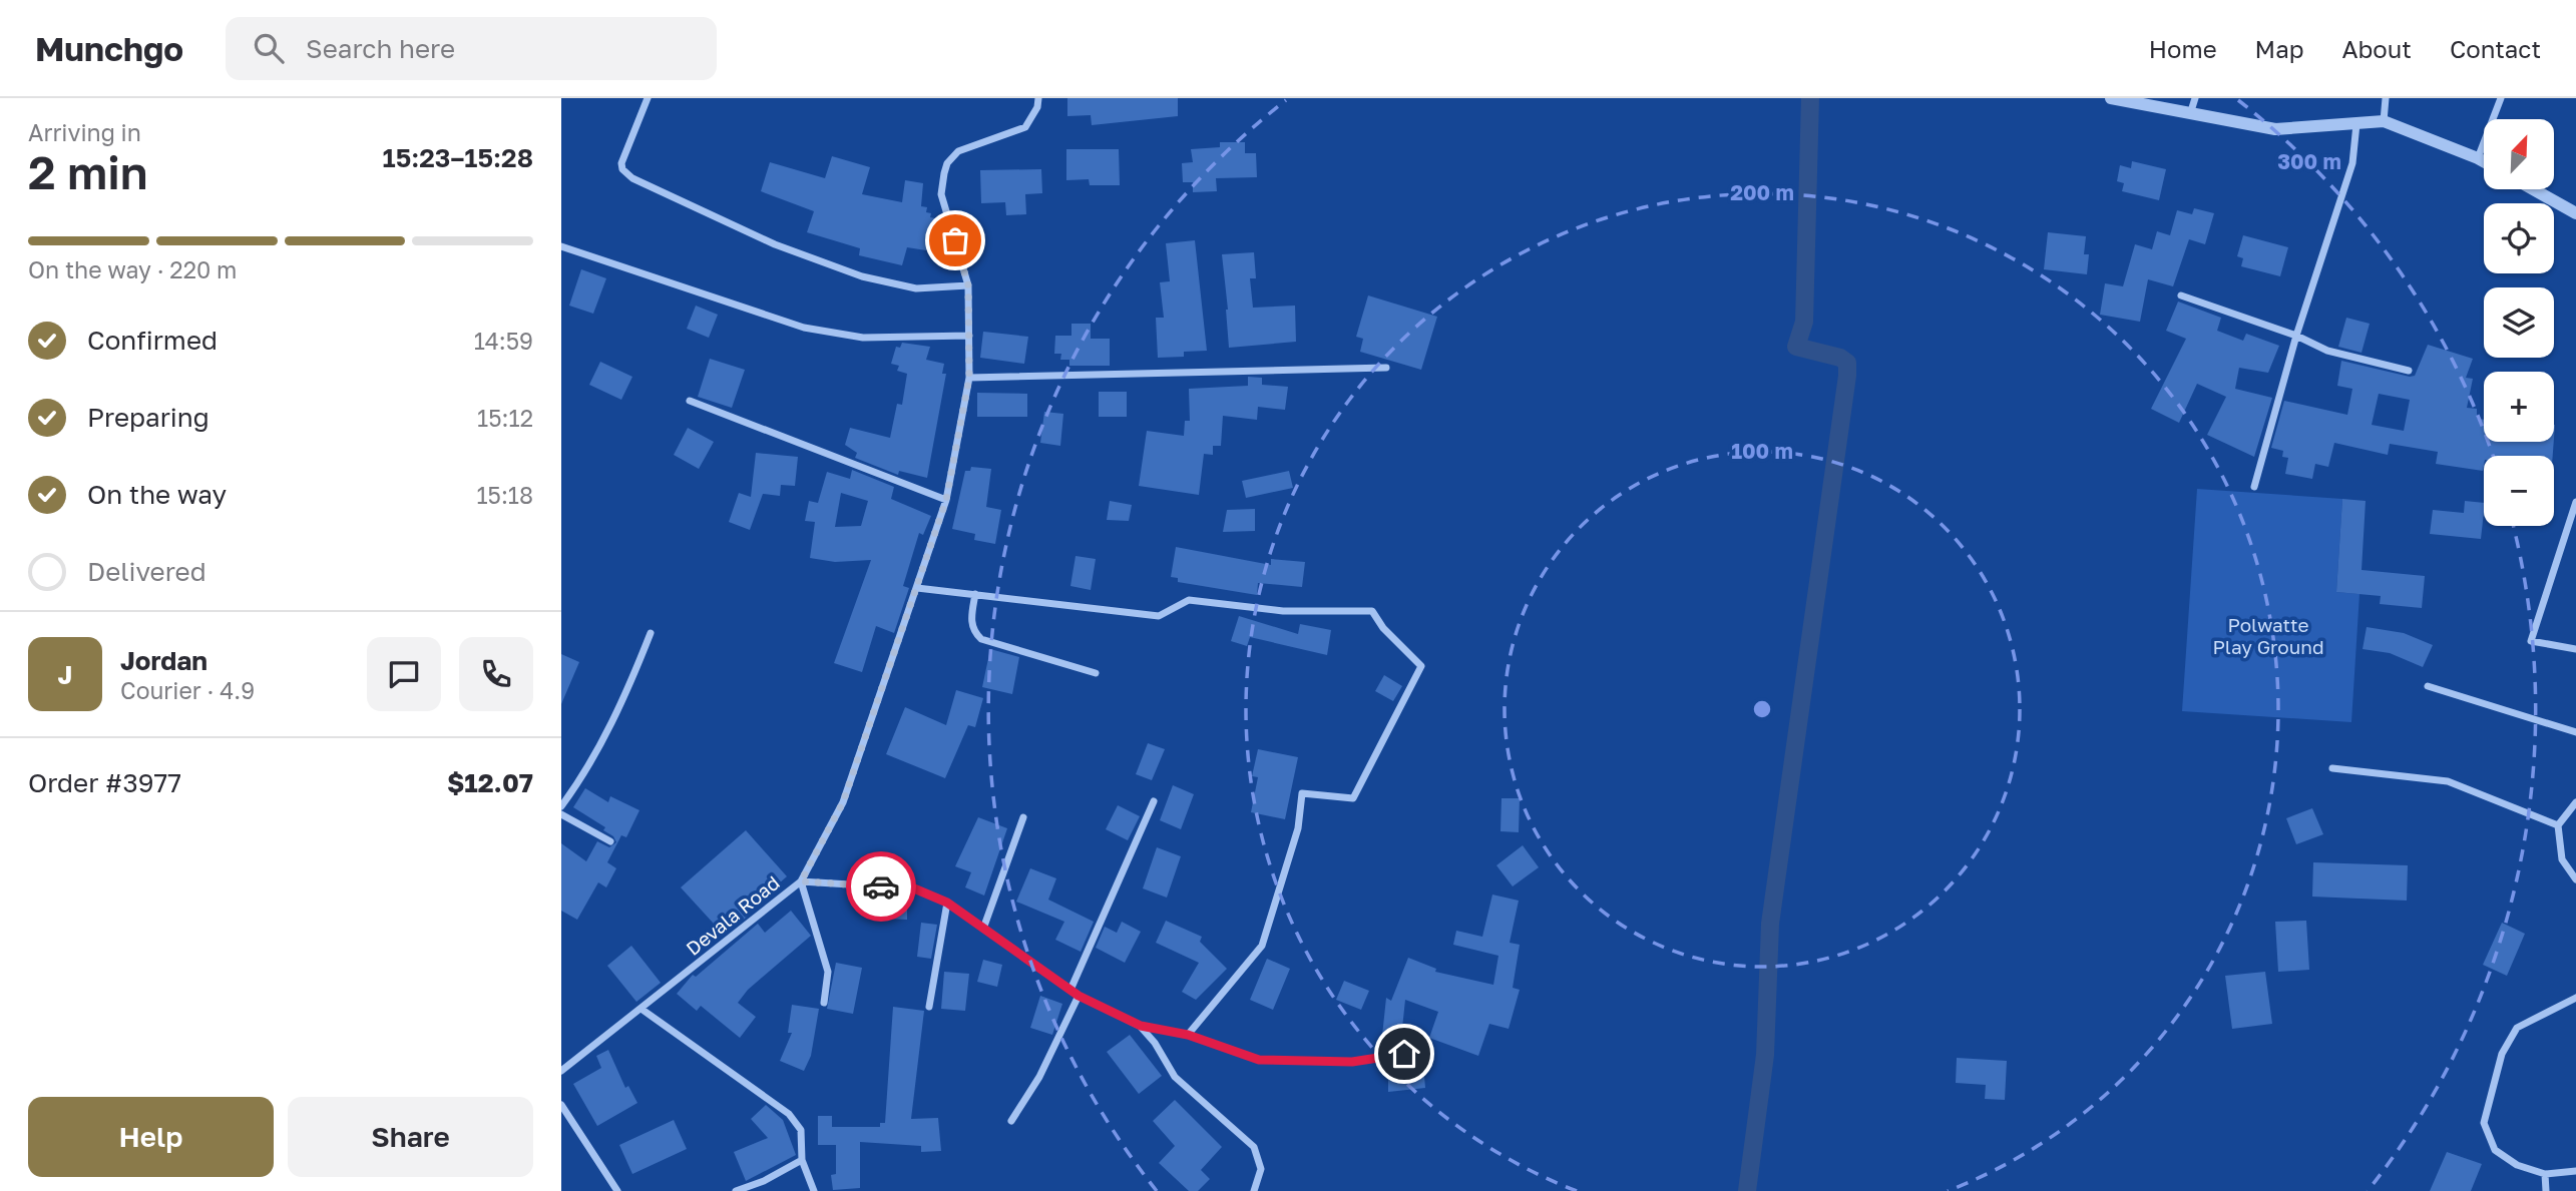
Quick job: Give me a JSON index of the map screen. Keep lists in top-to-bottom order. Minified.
{"streets":{"street":["Devala Road"]},"parks":["Polwatte Play Ground"],"north":"top right","page":{"header":"Munchgo","search":"Search here","nav":["Home","Map","About","Contact"],"heading":["2 min","Arriving in","15:23–15:28"],"panel":["Jordan","Courier · 4.9","Order #3977","$12.07"],"map_buttons":["+","−"],"bar":"On the way · 220 m","list":[["Confirmed","14:59"],["Preparing","15:12"],["On the way","15:18"],"Delivered"],"round":"J","buttons":["Help","Share"]},"rings":["300 m","200 m","100 m"]}
